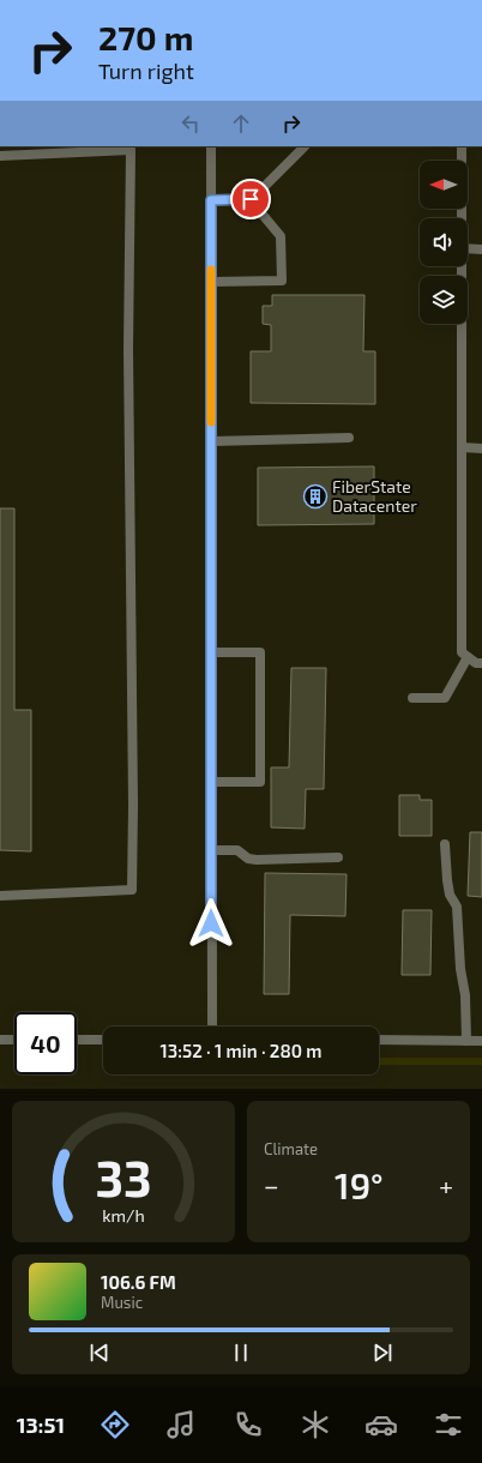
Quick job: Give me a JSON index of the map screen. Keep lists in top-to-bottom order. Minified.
{"places":{"building":["FiberState Datacenter"]},"north":"left","page":{"turn":["270 m","Turn right"],"limit":"40","trip":"13:52 · 1 min · 280 m","tile":"Climate","heat":["−","19°","+"],"song":["106.6 FM","Music"],"tabs":"13:51","gauge":["33","km/h"]}}
